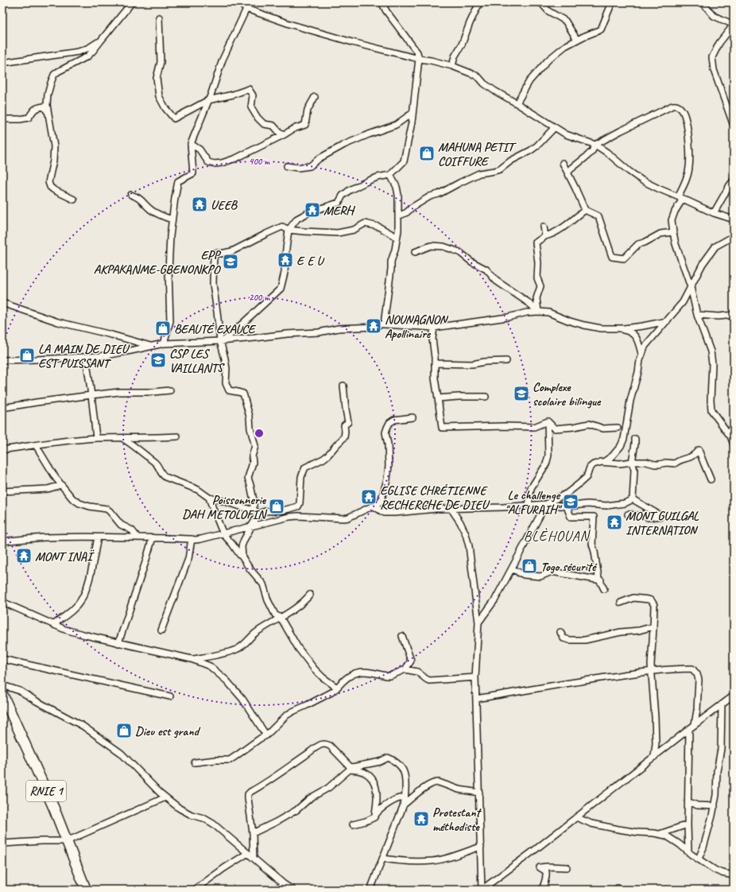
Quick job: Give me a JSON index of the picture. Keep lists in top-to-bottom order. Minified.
{"streets":{"highway":["RNIE 1"]},"districts":["BLÈHOUAN"],"places":{"shop":["MAHUNA PETIT COIFFURE","BEAUTÉ EXAUCE","LA MAIN DE DIEU EST PUISSANT","Poissonnerie DAH METOLOFIN","Togo sécurité","Dieu est grand"],"temple":["UEEB","MERH","E E U","NOUNAGNON Apollinaire","EGLISE CHRÉTIENNE RECHERCHE DE DIEU","MONT GUILGAL INTERNATION","MONT INAÏ","Protestant méthodiste"],"school or university":["EPP AKPAKANME-GBENONKPO","CSP LES VAILLANTS","Complexe scolaire bilingue","Le challenge \"ALFURAIH\""]},"rings":["400 m","200 m"]}
